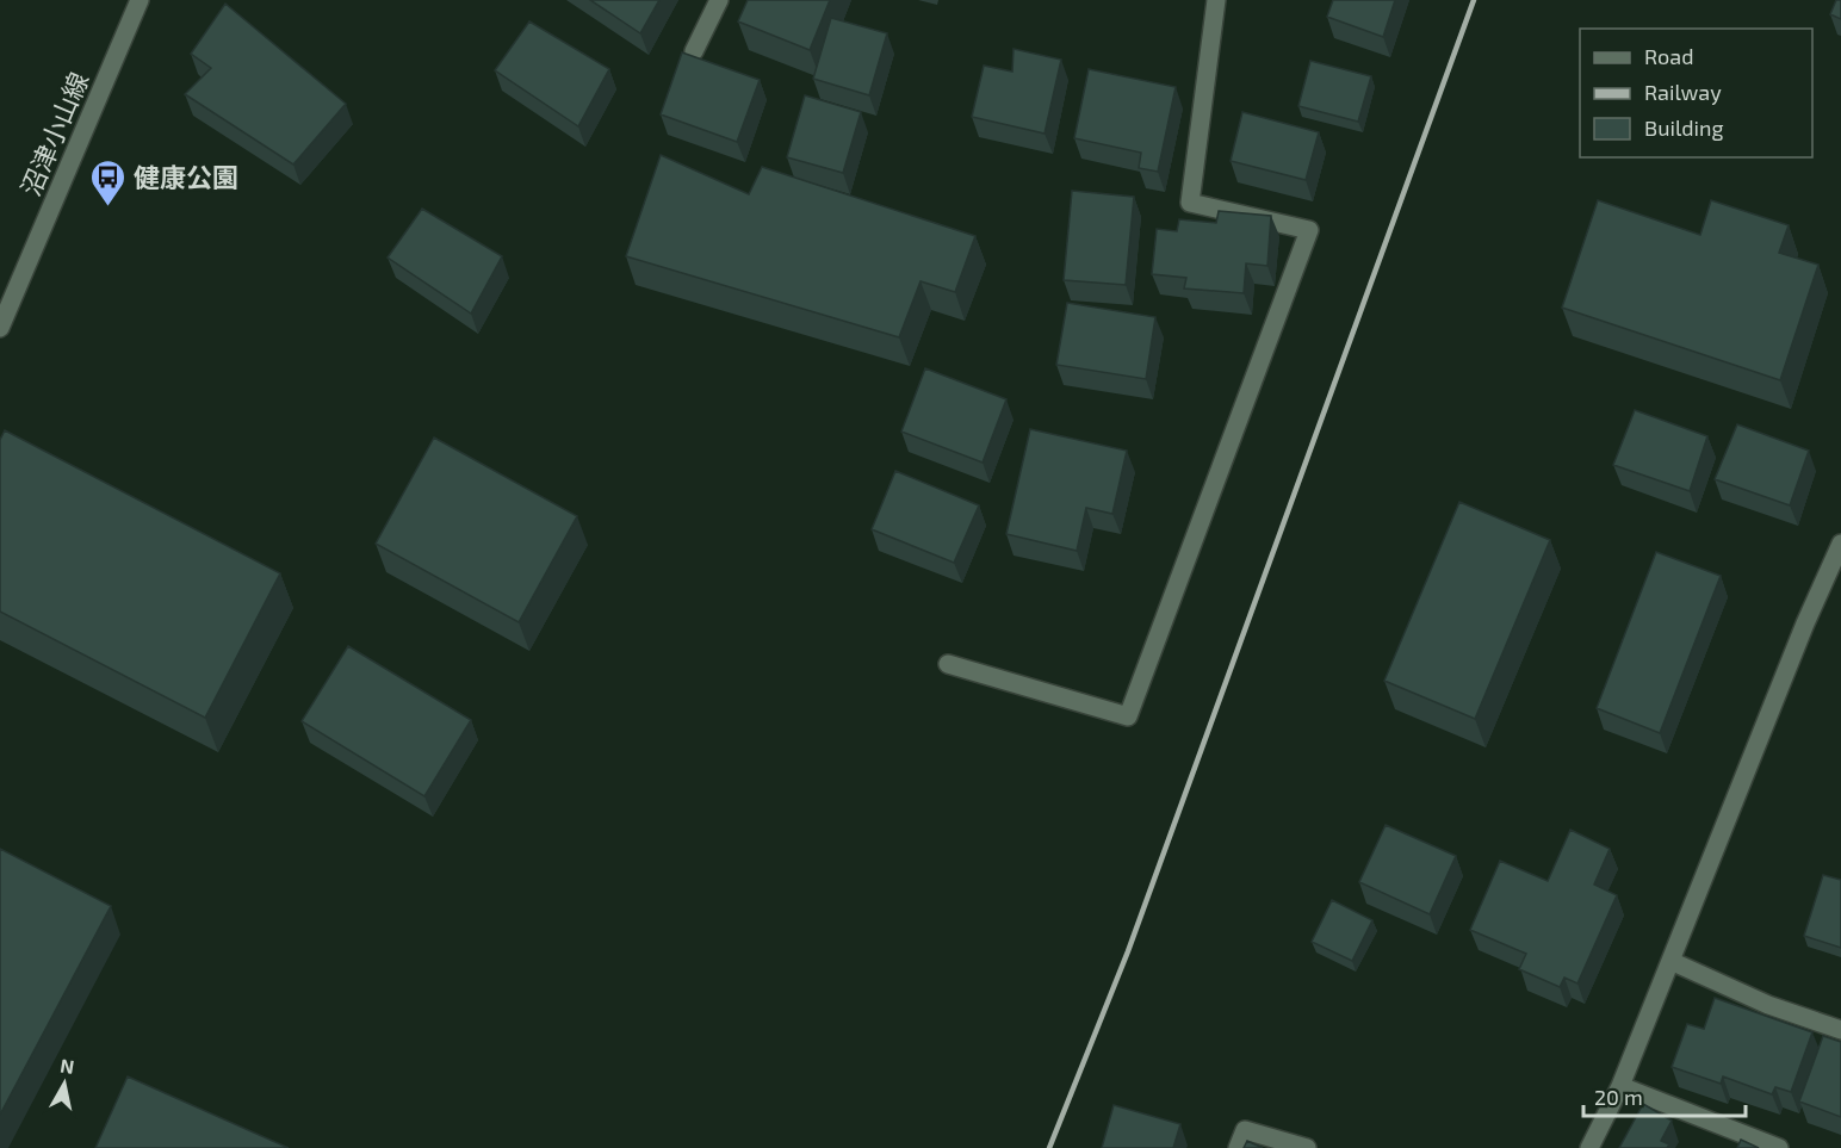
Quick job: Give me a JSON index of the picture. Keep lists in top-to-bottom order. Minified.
{"streets":{"street":["沼津小山線"]},"places":{"bus stop":["健康公園"]},"legend":["Road","Railway","Building"],"scale_bar":"20 m","north":"top"}
